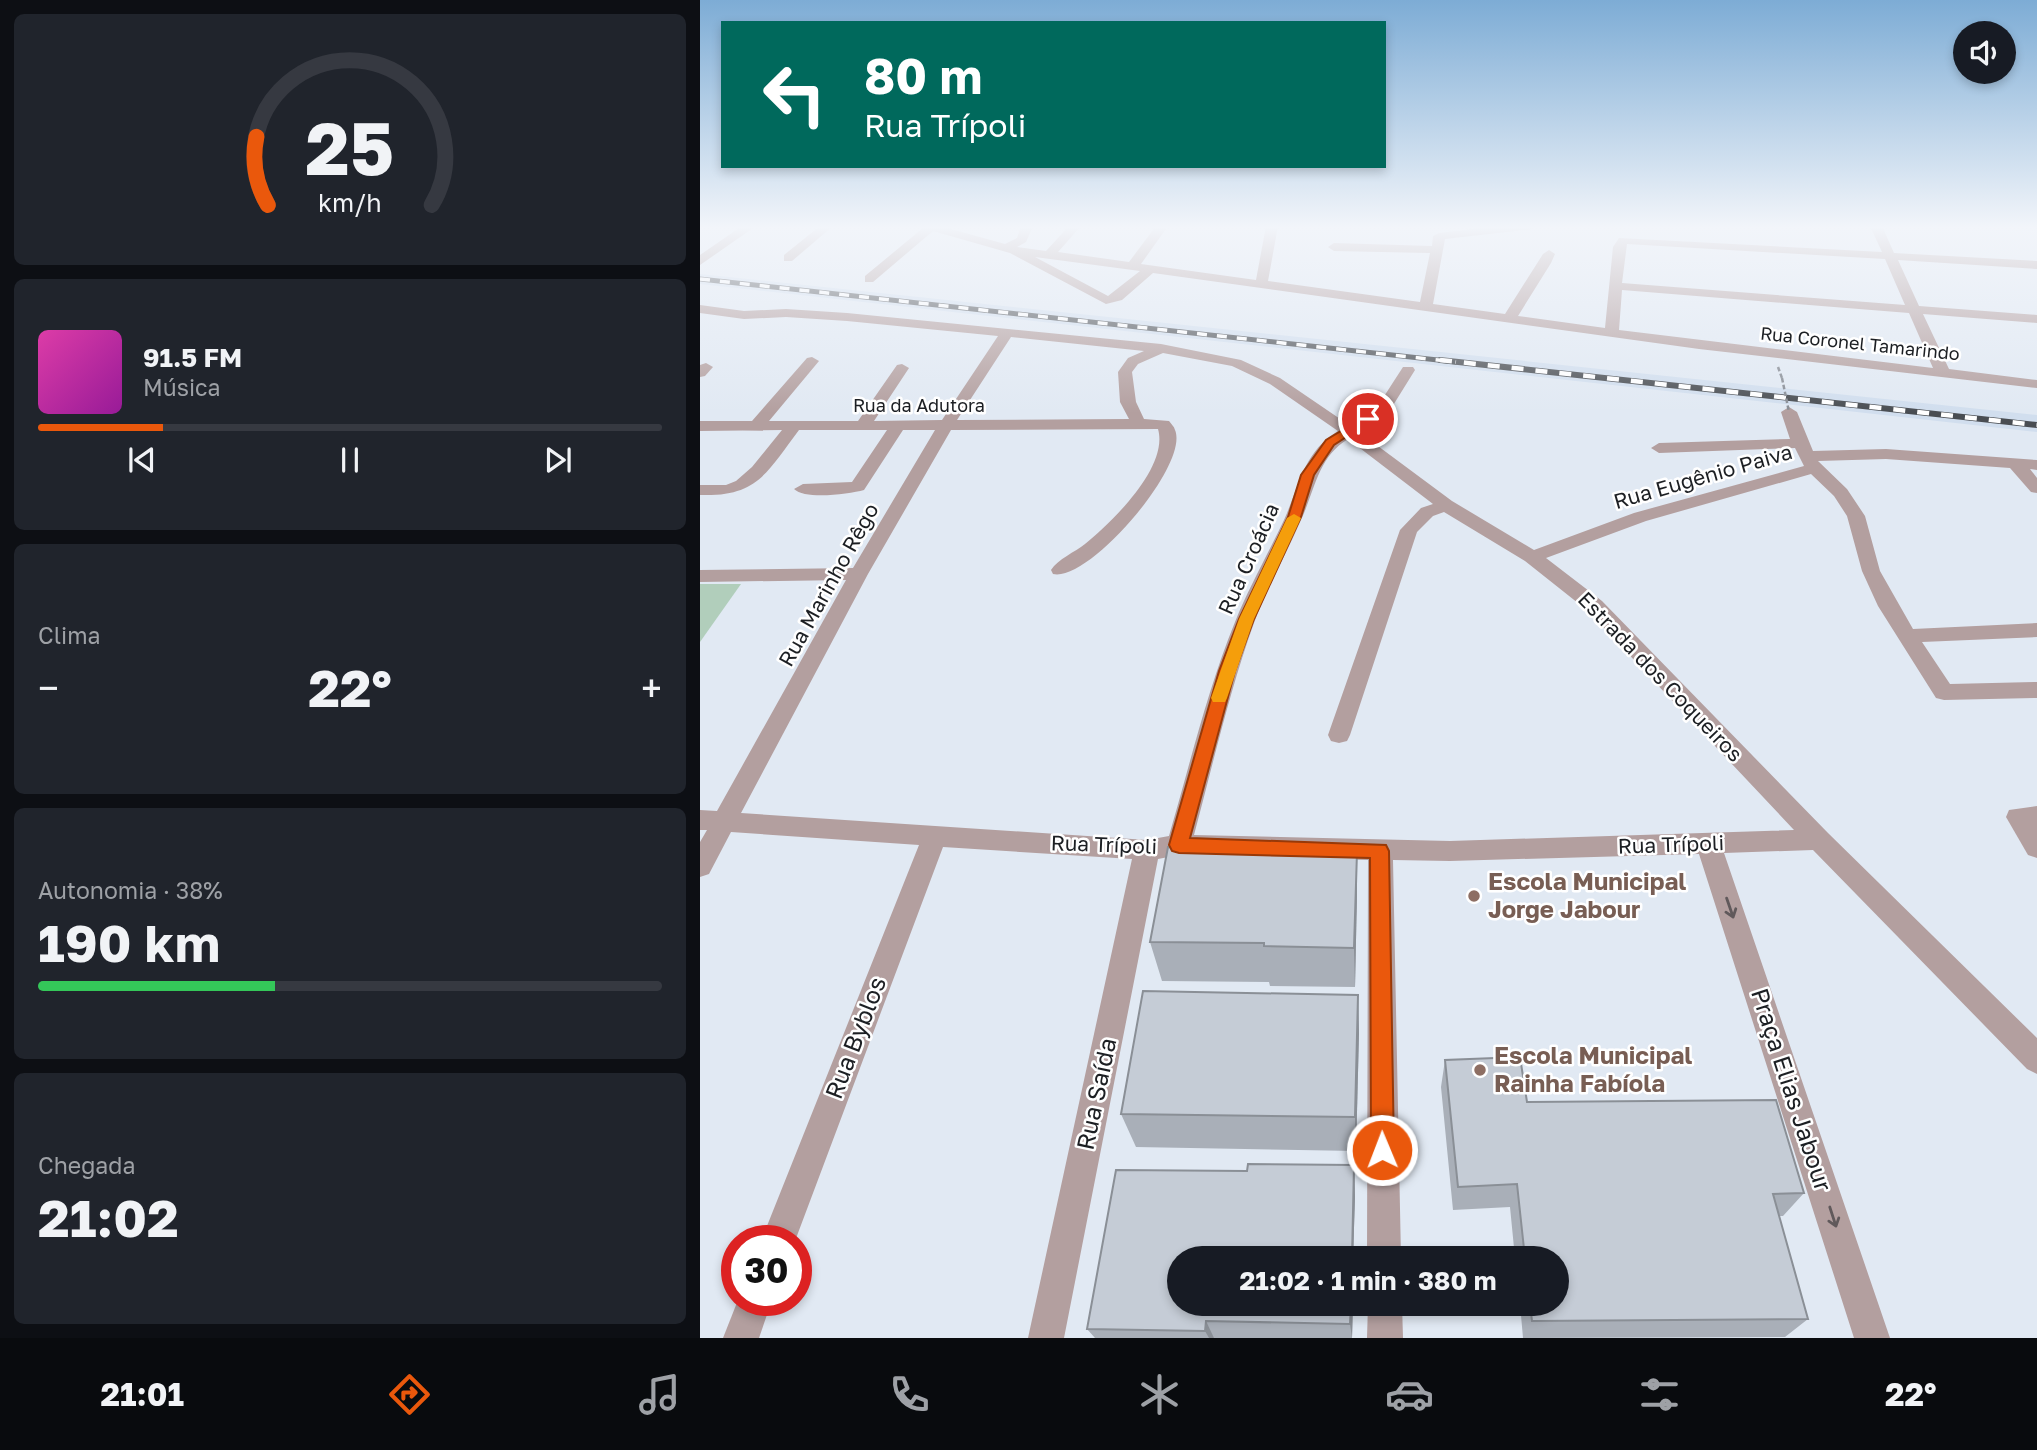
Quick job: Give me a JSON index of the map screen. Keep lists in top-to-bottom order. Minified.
{"streets":{"street":["Rua Coronel Tamarindo","Rua da Adutora","Rua Eugênio Paiva","Rua Croácia","Rua Marinho Rêgo","Estrada dos Coqueiros","Rua Trípoli","Rua Byblos","Praça Elias Jabour","Rua Saída"]},"crossings":[["Rua da Adutora","Rua Marinho Rêgo"],["Rua Eugênio Paiva","Estrada dos Coqueiros"],["Rua Croácia","Estrada dos Coqueiros"],["Rua Croácia","Rua Trípoli"],["Rua Marinho Rêgo","Estrada dos Coqueiros"],["Rua Marinho Rêgo","Rua Trípoli"],["Estrada dos Coqueiros","Rua Trípoli"],["Rua Trípoli","Rua Byblos"],["Rua Trípoli","Praça Elias Jabour"],["Rua Trípoli","Rua Saída"]],"one_way":["Praça Elias Jabour"],"places":["Escola Municipal Jorge Jabour","Escola Municipal Rainha Fabíola"],"page":{"turn":["80 m","Rua Trípoli"],"song":["91.5 FM","Música"],"tile":["Clima",["Autonomia · 38%","190 km"],["Chegada","21:02"]],"heat":["−","22°","+"],"limit":"30","trip":"21:02 · 1 min · 380 m","tabs":["21:01","22°"],"gauge":["25","km/h"]}}
